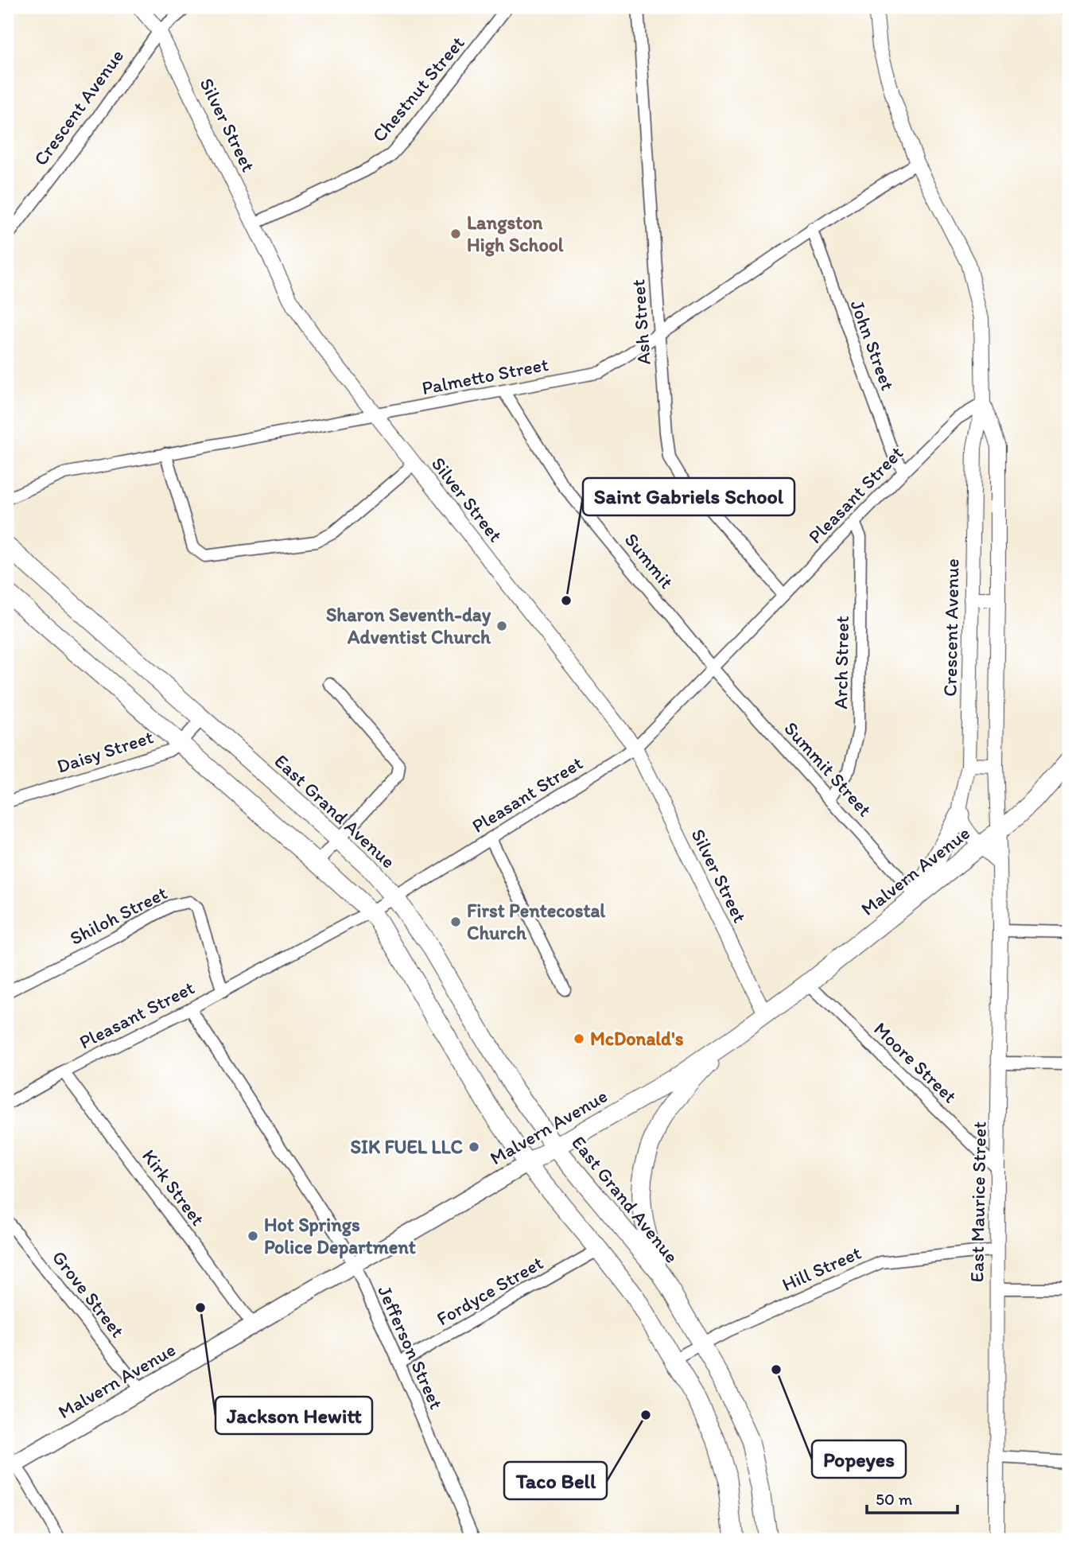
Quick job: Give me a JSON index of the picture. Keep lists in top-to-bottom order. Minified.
{"streets":{"main road":["East Grand Avenue","Malvern Avenue"],"street":["Chestnut Street","Crescent Avenue","Silver Street","Ash Street","John Street","Palmetto Street","Pleasant Street","Summit","Arch Street","Daisy Street","Summit Street","Shiloh Street","Moore Street","Kirk Street","East Maurice Street","Hill Street","Fordyce Street","Grove Street","Jefferson Street"]},"crossings":[["Chestnut Street","Silver Street"],["Crescent Avenue","Silver Street"],["Crescent Avenue","Palmetto Street"],["Crescent Avenue","Pleasant Street"],["Crescent Avenue","Malvern Avenue"],["Crescent Avenue","East Maurice Street"],["Silver Street","Palmetto Street"],["Silver Street","Pleasant Street"],["Silver Street","Malvern Avenue"],["Ash Street","Palmetto Street"],["Ash Street","Pleasant Street"],["John Street","Palmetto Street"],["John Street","Pleasant Street"],["Palmetto Street","Summit"],["Pleasant Street","Summit"],["Pleasant Street","Arch Street"],["Pleasant Street","Summit Street"],["Pleasant Street","East Grand Avenue"],["Pleasant Street","Shiloh Street"],["Pleasant Street","Kirk Street"],["Pleasant Street","Jefferson Street"],["Summit","Summit Street"],["Arch Street","Summit Street"],["Daisy Street","East Grand Avenue"],["Summit Street","Malvern Avenue"],["East Grand Avenue","Malvern Avenue"],["East Grand Avenue","Hill Street"],["Malvern Avenue","Moore Street"],["Malvern Avenue","Kirk Street"],["Malvern Avenue","East Maurice Street"],["Malvern Avenue","Grove Street"],["Malvern Avenue","Jefferson Street"],["Moore Street","East Maurice Street"],["East Maurice Street","Hill Street"],["Fordyce Street","Jefferson Street"]],"places":["Langston High School","Saint Gabriels School","Sharon Seventh-day Adventist Church","First Pentecostal Church","McDonald's","SIK FUEL LLC","Hot Springs Police Department","Jackson Hewitt","Popeyes","Taco Bell"],"scale_bar":"50 m"}
